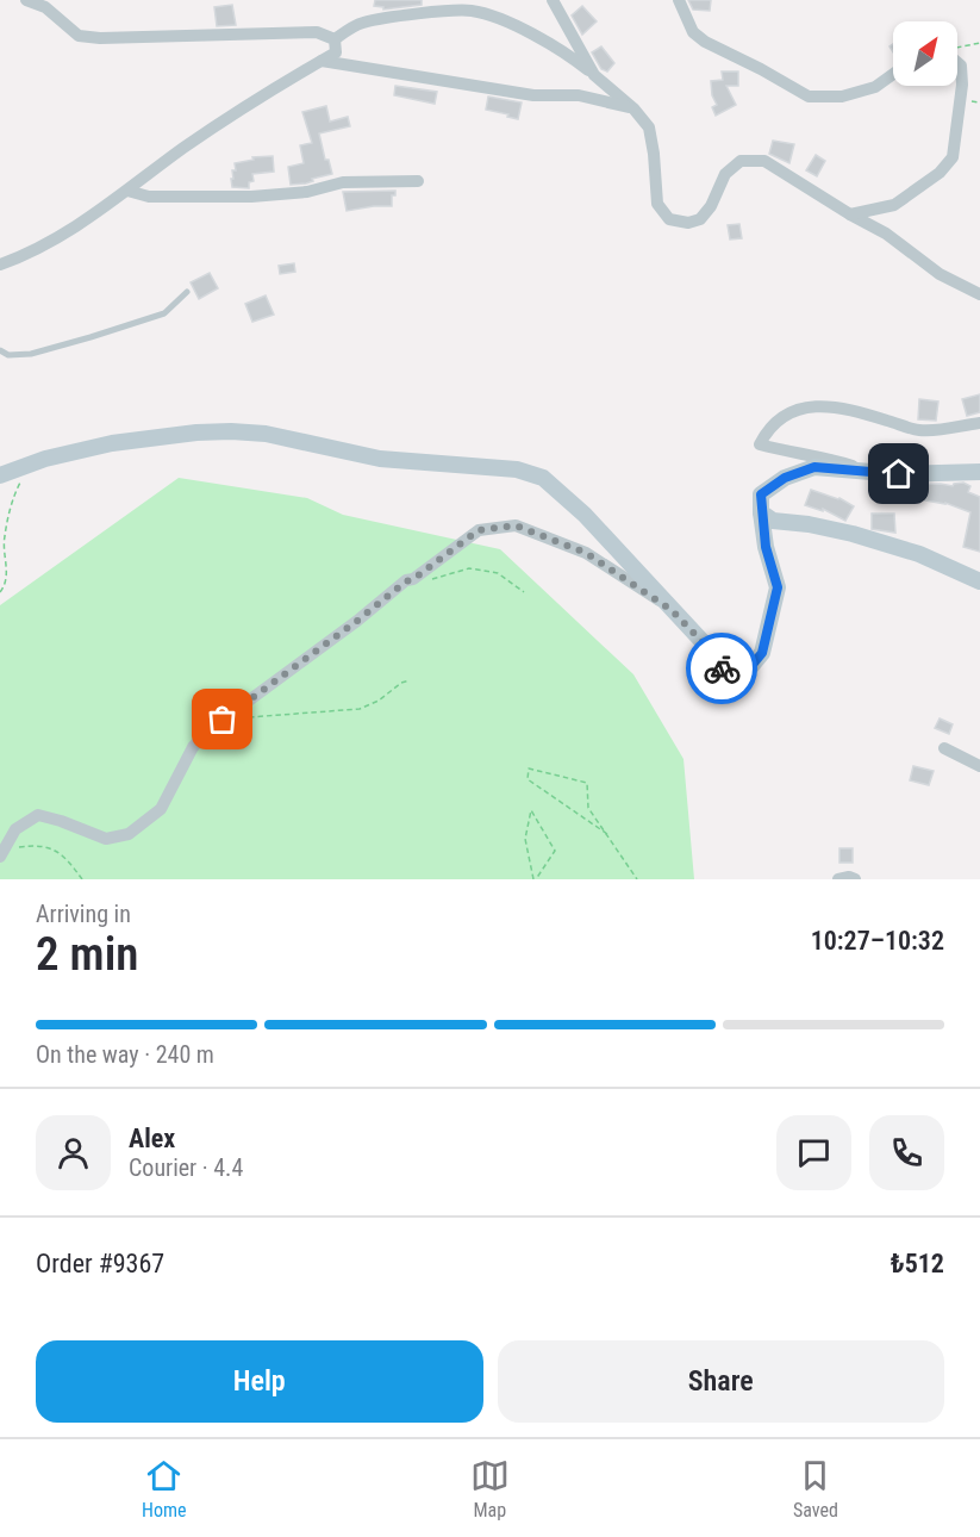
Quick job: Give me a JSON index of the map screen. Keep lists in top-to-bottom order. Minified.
{"north":"top right","page":{"heading":["2 min","Arriving in","10:27–10:32"],"panel":["Alex","Courier · 4.4","Order #9367","₺512"],"bar":"On the way · 240 m","buttons":["Help","Share"],"tabs":["Home","Map","Saved"]}}
